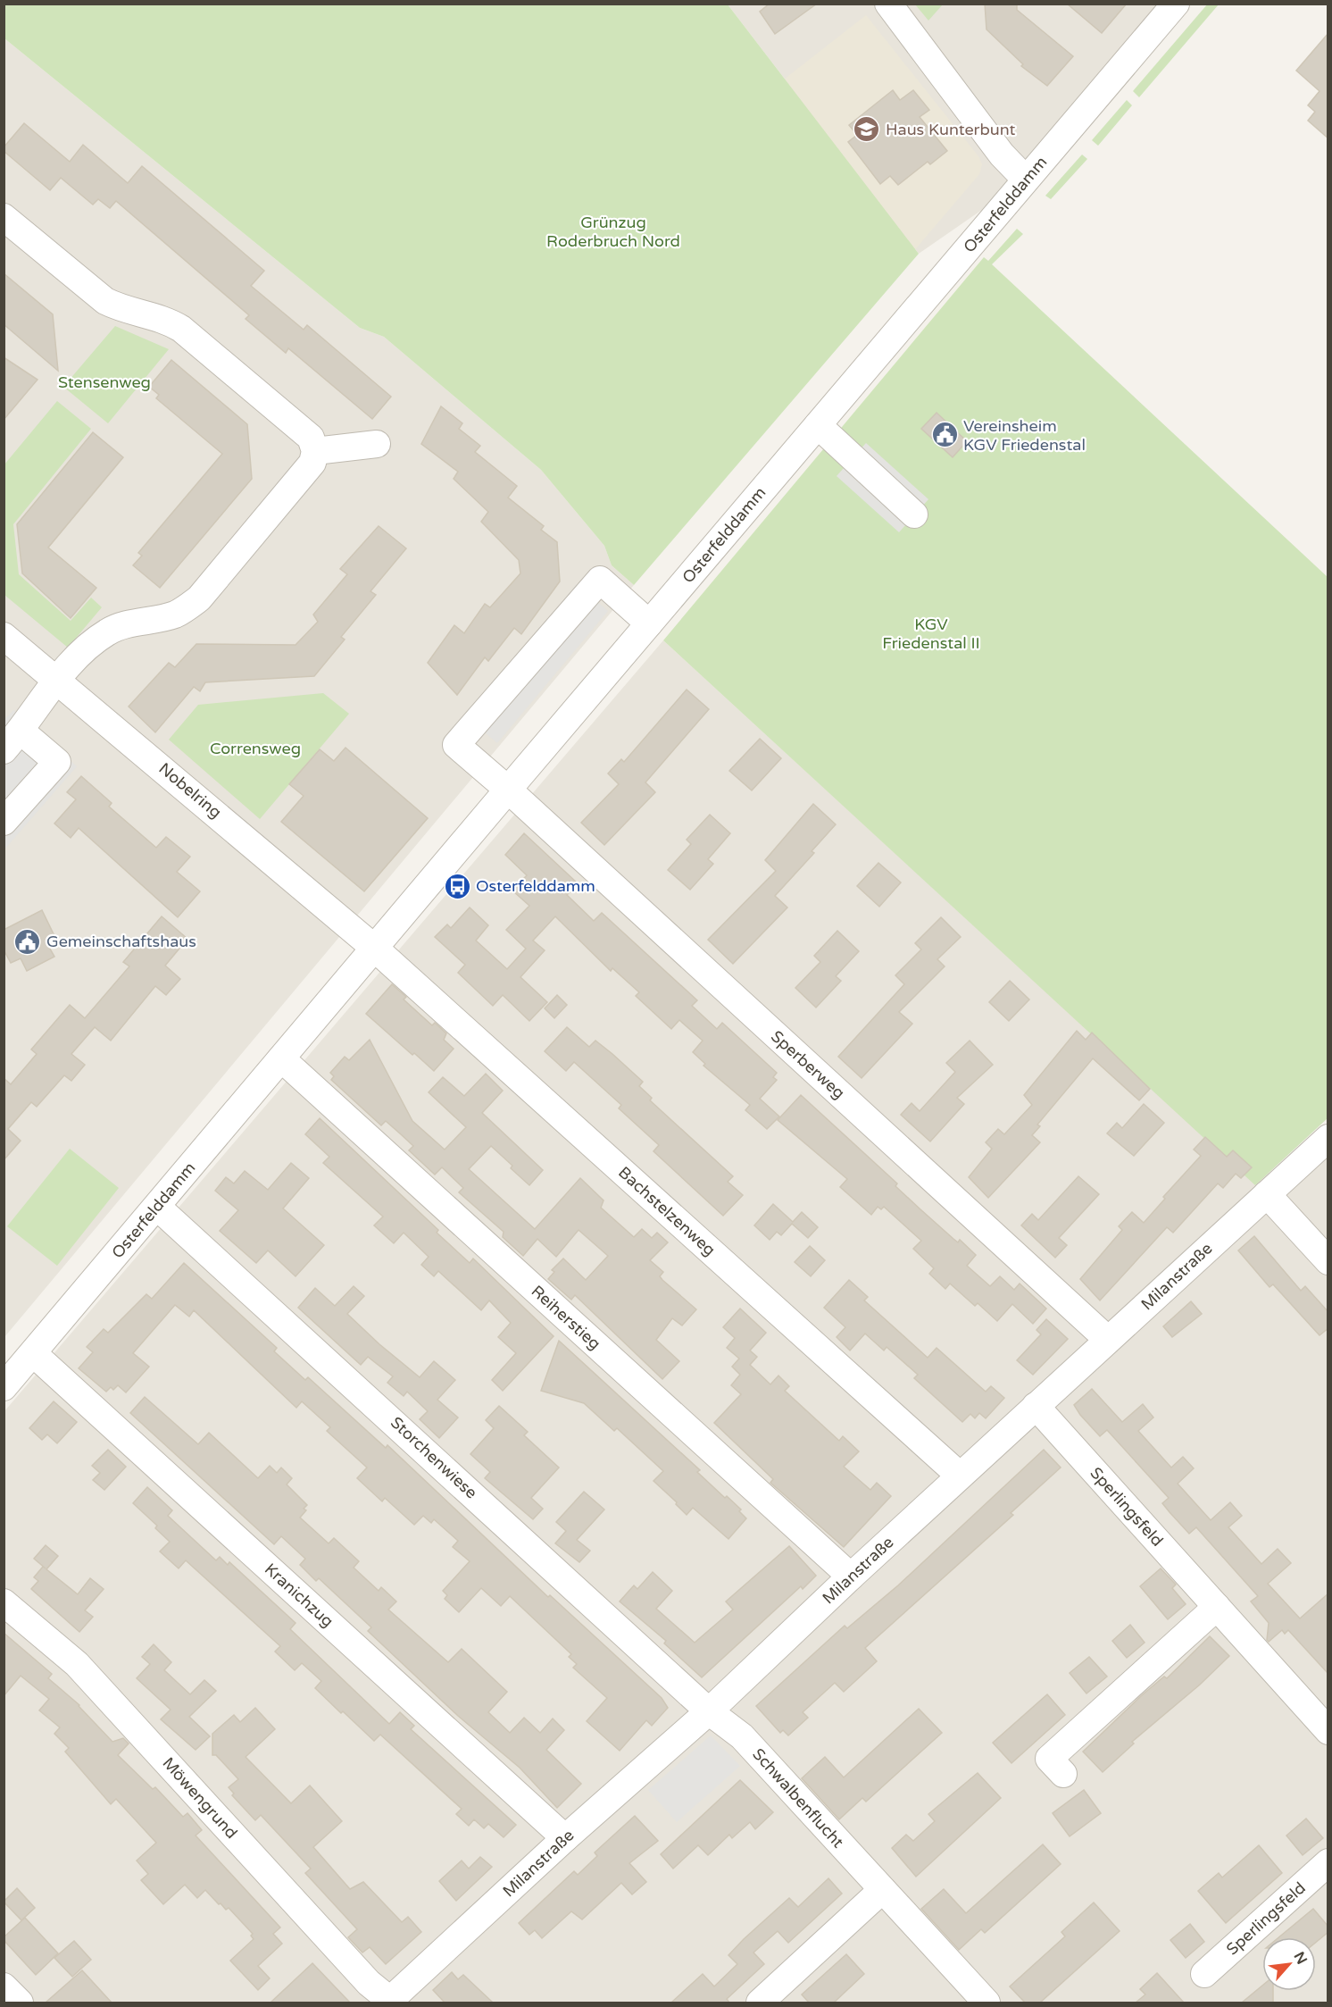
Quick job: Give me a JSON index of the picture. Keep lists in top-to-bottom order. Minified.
{"streets":{"street":["Osterfelddamm","Nobelring","Sperberweg","Bachstelzenweg","Milanstraße","Reiherstieg","Storchenwiese","Sperlingsfeld","Kranichzug","Möwengrund","Schwalbenflucht"]},"crossings":[["Osterfelddamm","Nobelring"],["Osterfelddamm","Sperberweg"],["Osterfelddamm","Bachstelzenweg"],["Osterfelddamm","Reiherstieg"],["Osterfelddamm","Storchenwiese"],["Osterfelddamm","Kranichzug"],["Nobelring","Bachstelzenweg"],["Sperberweg","Milanstraße"],["Bachstelzenweg","Milanstraße"],["Milanstraße","Reiherstieg"],["Milanstraße","Storchenwiese"],["Milanstraße","Sperlingsfeld"],["Milanstraße","Kranichzug"],["Milanstraße","Möwengrund"],["Milanstraße","Schwalbenflucht"],["Storchenwiese","Schwalbenflucht"]],"parks":["Grünzug Roderbruch Nord","Stensenweg","KGV Friedenstal II","Corrensweg"],"places":{"school or university":["Haus Kunterbunt"],"public building":["Vereinsheim KGV Friedenstal","Gemeinschaftshaus"],"bus stop":["Osterfelddamm"]},"north":"top right"}
